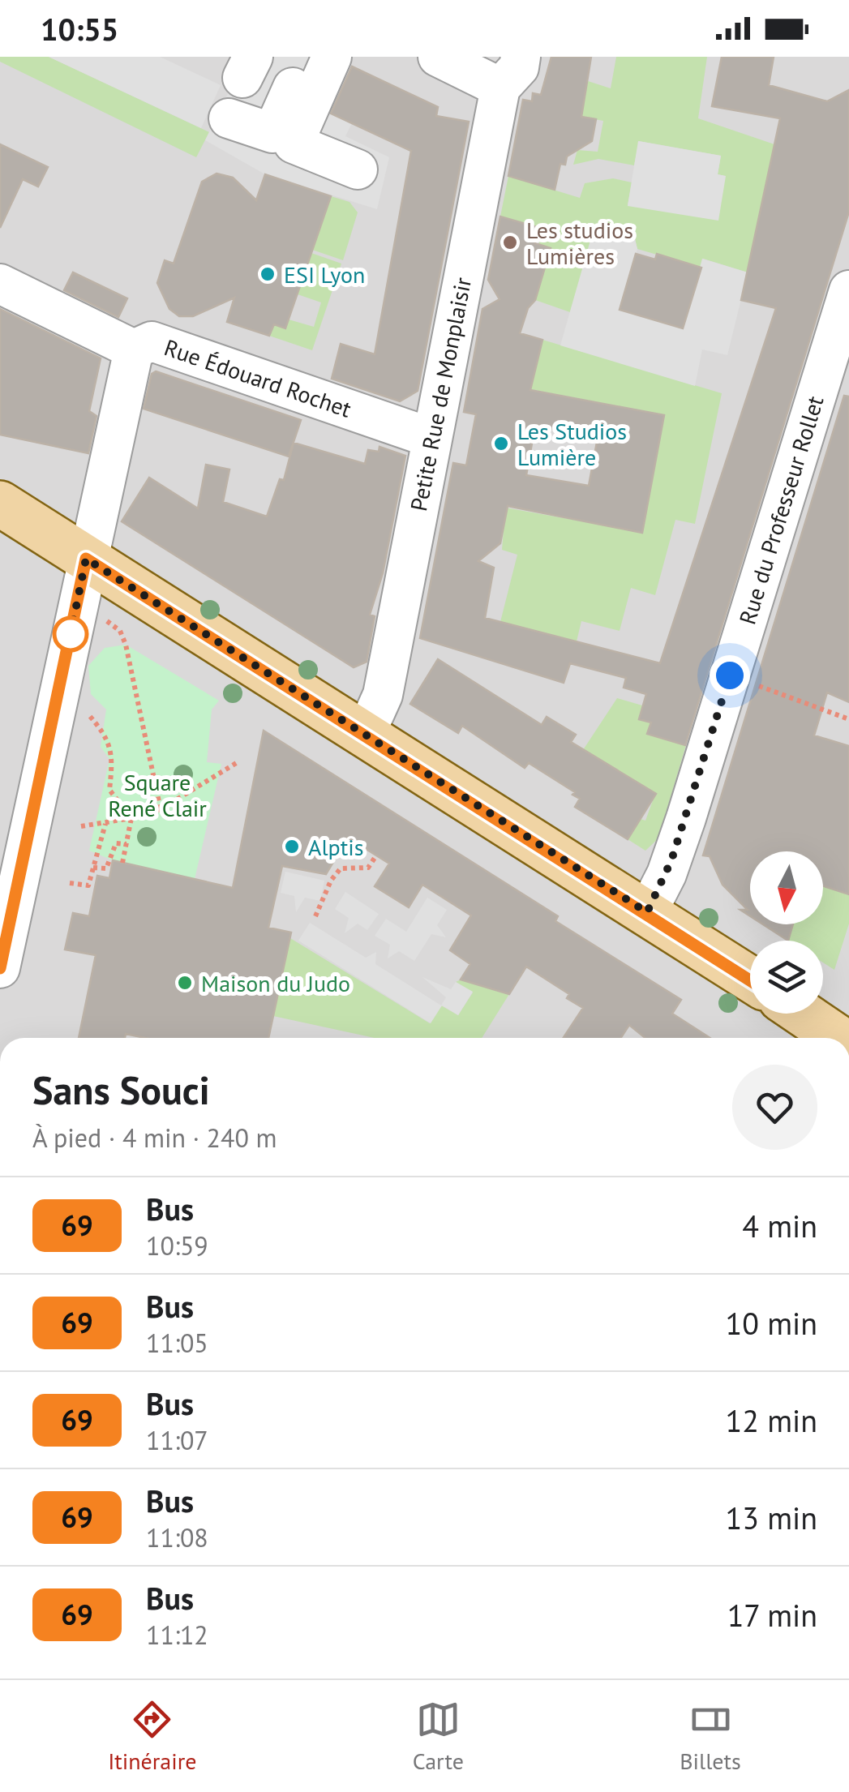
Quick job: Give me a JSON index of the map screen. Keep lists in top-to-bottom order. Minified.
{"streets":{"street":["Rue Édouard Rochet","Petite Rue de Monplaisir","Rue du Professeur Rollet"]},"crossings":[["Rue Édouard Rochet","Petite Rue de Monplaisir"]],"parks":["Square René Clair"],"places":["Les studios Lumières","ESI Lyon","Les Studios Lumière","Alptis","Maison du Judo"],"lines":["bus line 69"],"north":"bottom","page":{"status":"10:55","heading":["Sans Souci","À pied · 4 min · 240 m"],"list":[{"mark":"69","name":"Bus","note":"10:59","value":"4 min"},{"mark":"69","name":"Bus","note":"11:05","value":"10 min"},{"mark":"69","name":"Bus","note":"11:07","value":"12 min"},{"mark":"69","name":"Bus","note":"11:08","value":"13 min"},{"mark":"69","name":"Bus","note":"11:12","value":"17 min"}],"tabs":["Itinéraire","Carte","Billets"]}}
